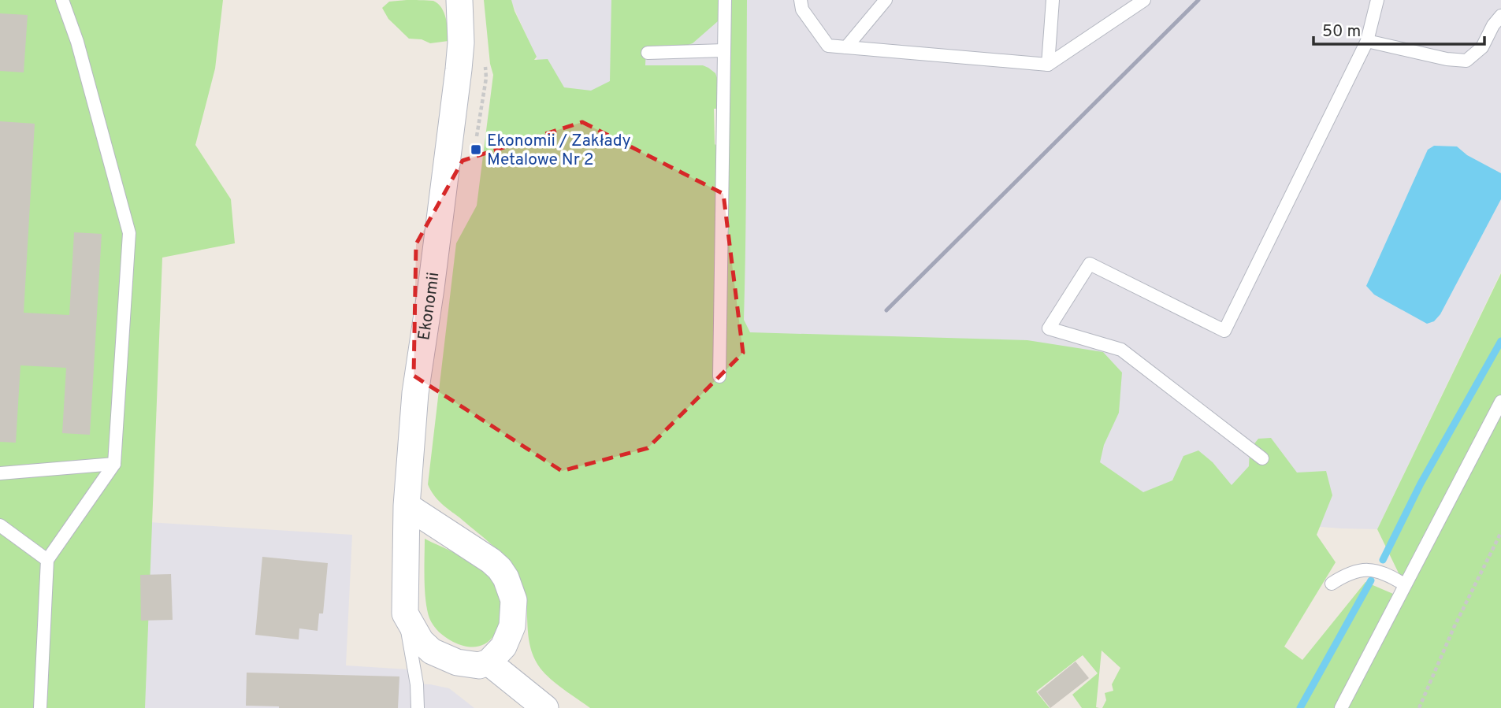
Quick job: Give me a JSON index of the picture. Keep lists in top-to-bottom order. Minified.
{"streets":{"street":["Ekonomii"]},"places":{"transit":["Ekonomii / Zakłady Metalowe Nr 2"]},"scale_bar":"50 m"}
